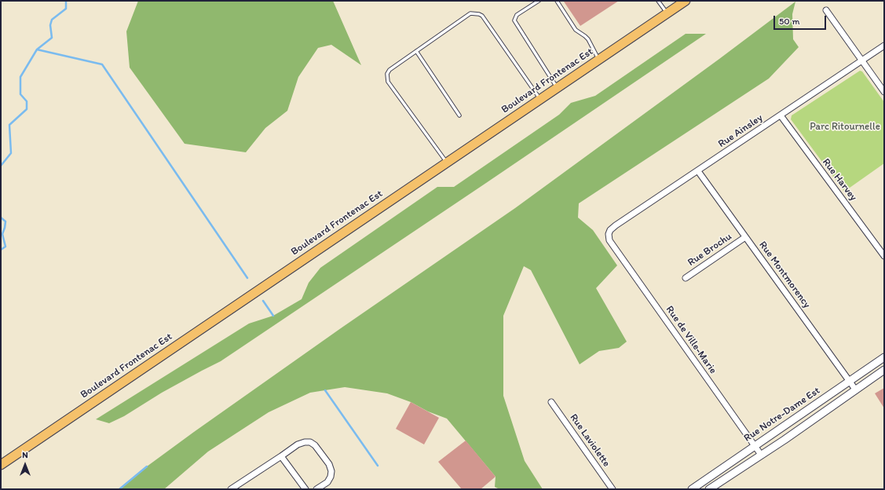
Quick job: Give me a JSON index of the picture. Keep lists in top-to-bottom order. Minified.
{"streets":{"main road":["Boulevard Frontenac Est"],"street":["Rue Ainsley","Rue Harvey","Rue Brochu","Rue Montmorency","Rue de Ville-Marie","Rue Notre-Dame Est","Rue Laviolette"]},"crossings":[["Rue Ainsley","Rue Harvey"],["Rue Ainsley","Rue Montmorency"],["Rue Ainsley","Rue de Ville-Marie"],["Rue Brochu","Rue Montmorency"],["Rue Montmorency","Rue Notre-Dame Est"],["Rue de Ville-Marie","Rue Notre-Dame Est"]],"parks":["Parc Ritournelle"],"scale_bar":"50 m","north":"top"}
